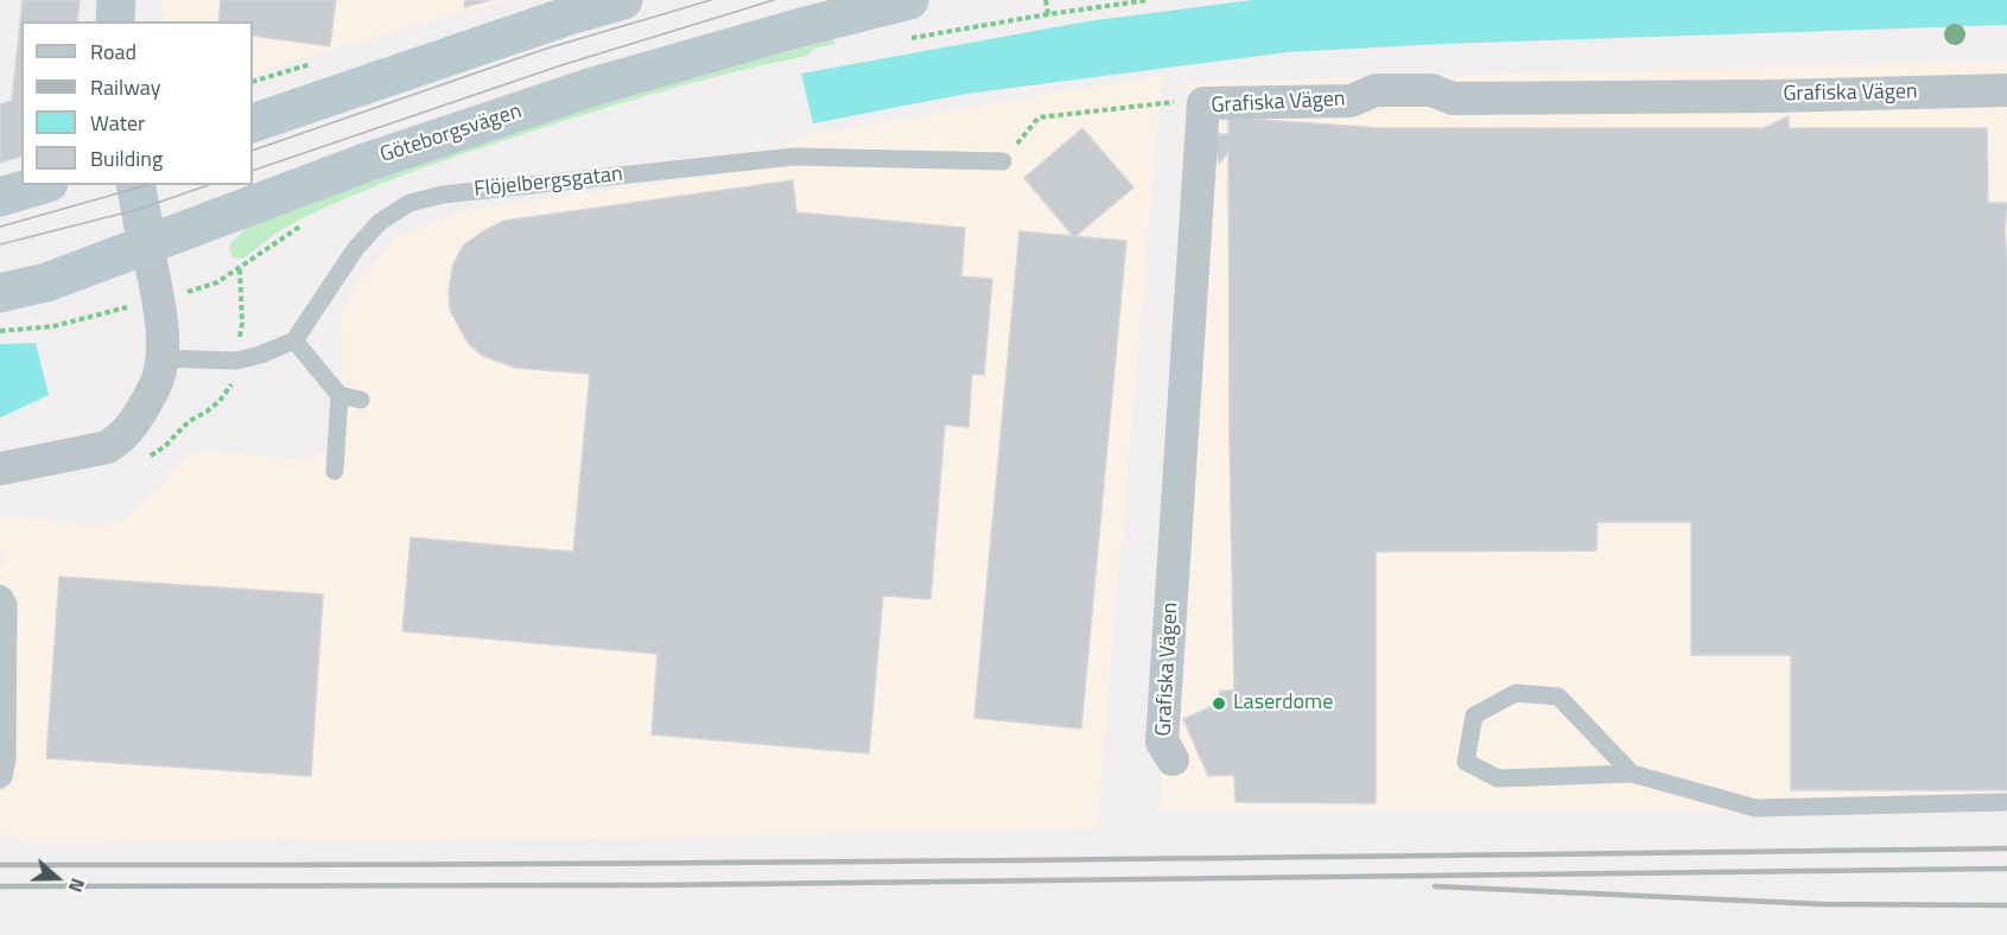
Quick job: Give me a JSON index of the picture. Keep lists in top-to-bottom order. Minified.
{"streets":{"main road":["Göteborgsvägen"],"street":["Grafiska Vägen"],"lane":["Flöjelbergsgatan"]},"places":["Laserdome"],"legend":["Road","Railway","Water","Building"],"north":"right"}
